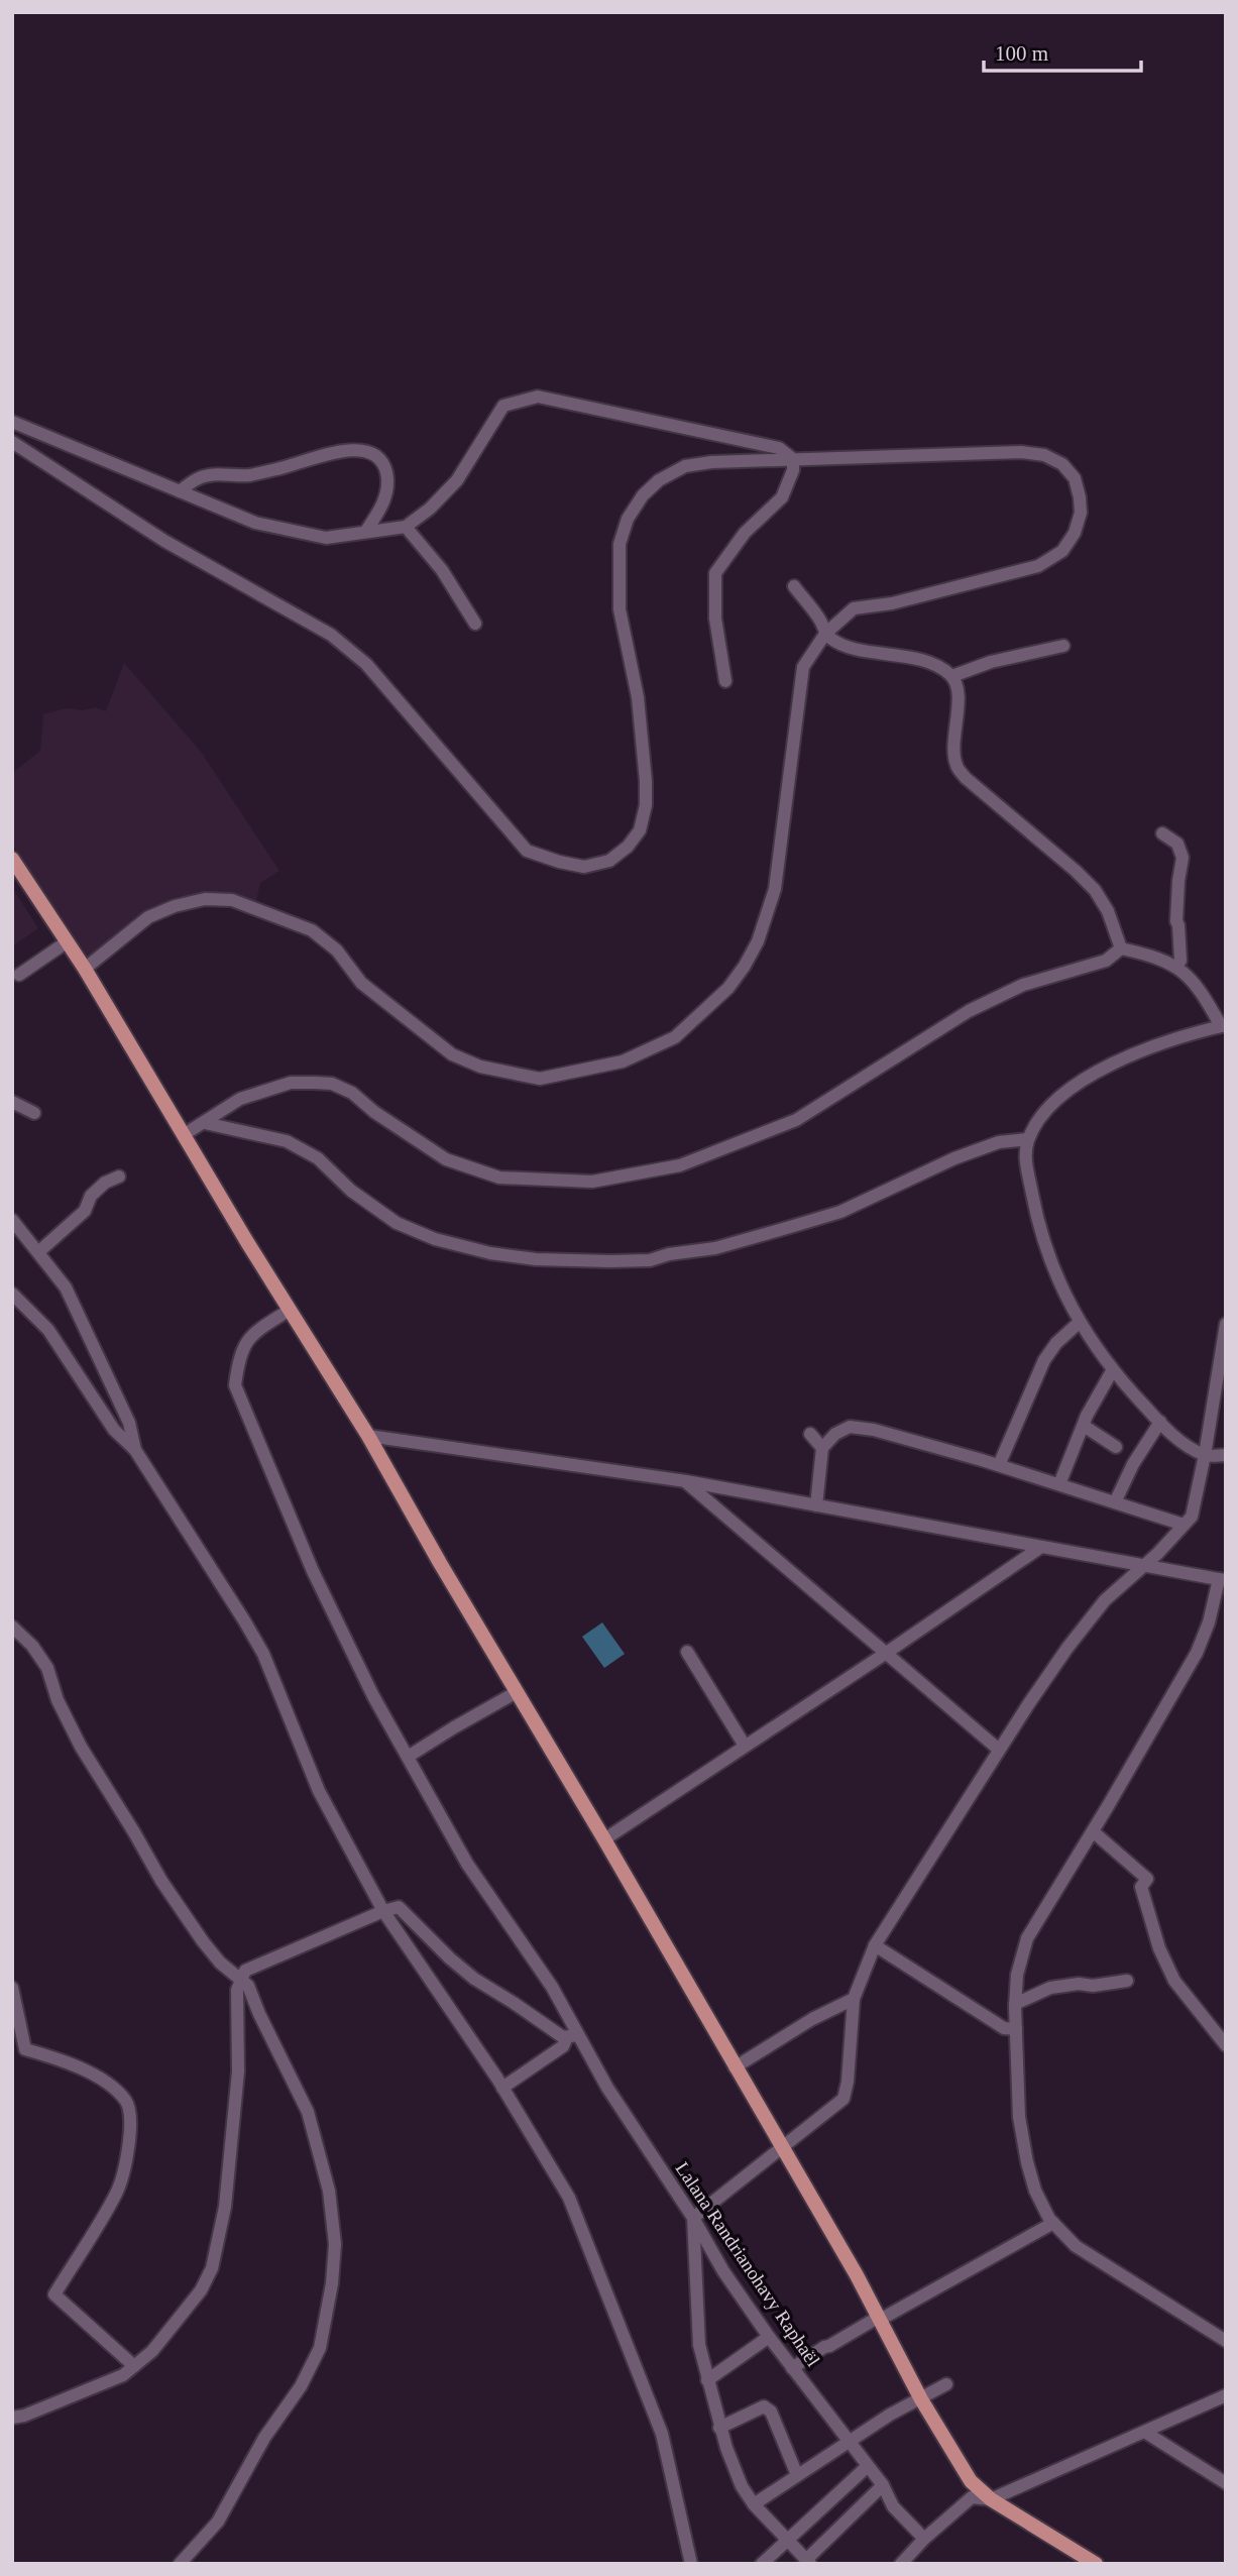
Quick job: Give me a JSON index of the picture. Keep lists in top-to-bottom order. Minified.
{"streets":{"street":["Lalana Randrianohavy Raphaël"]},"scale_bar":"100 m"}
